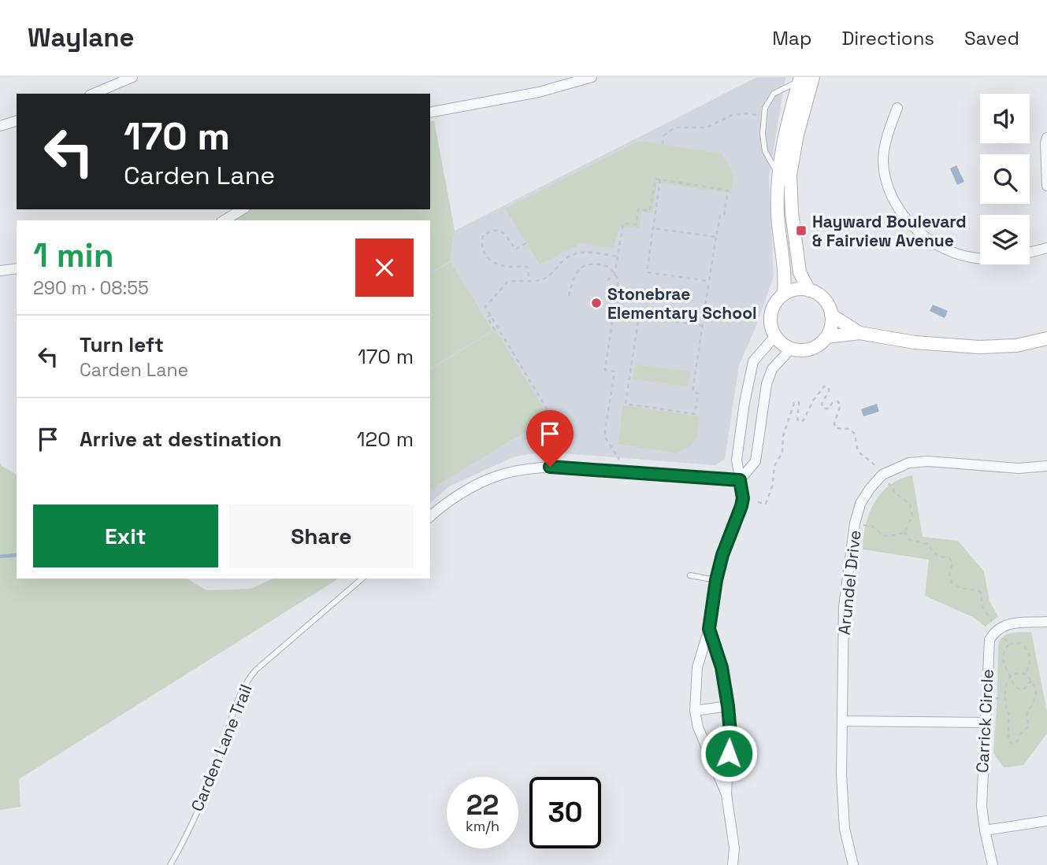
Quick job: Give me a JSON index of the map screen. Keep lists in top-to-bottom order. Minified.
{"streets":{"street":["Arundel Drive","Carrick Circle"],"lane":["Carden Lane Trail"]},"places":{"transit":["Hayward Boulevard & Fairview Avenue"],"other":["Stonebrae Elementary School"]},"page":{"header":"Waylane","nav":["Map","Directions","Saved"],"turn":["170 m","Carden Lane"],"heading":["1 min","290 m · 08:55"],"list":[{"name":"Turn left","note":"Carden Lane","value":"170 m"},{"name":"Arrive at destination","value":"120 m"}],"buttons":["Exit","Share"],"speed":"22 km/h","limit":"30"}}
